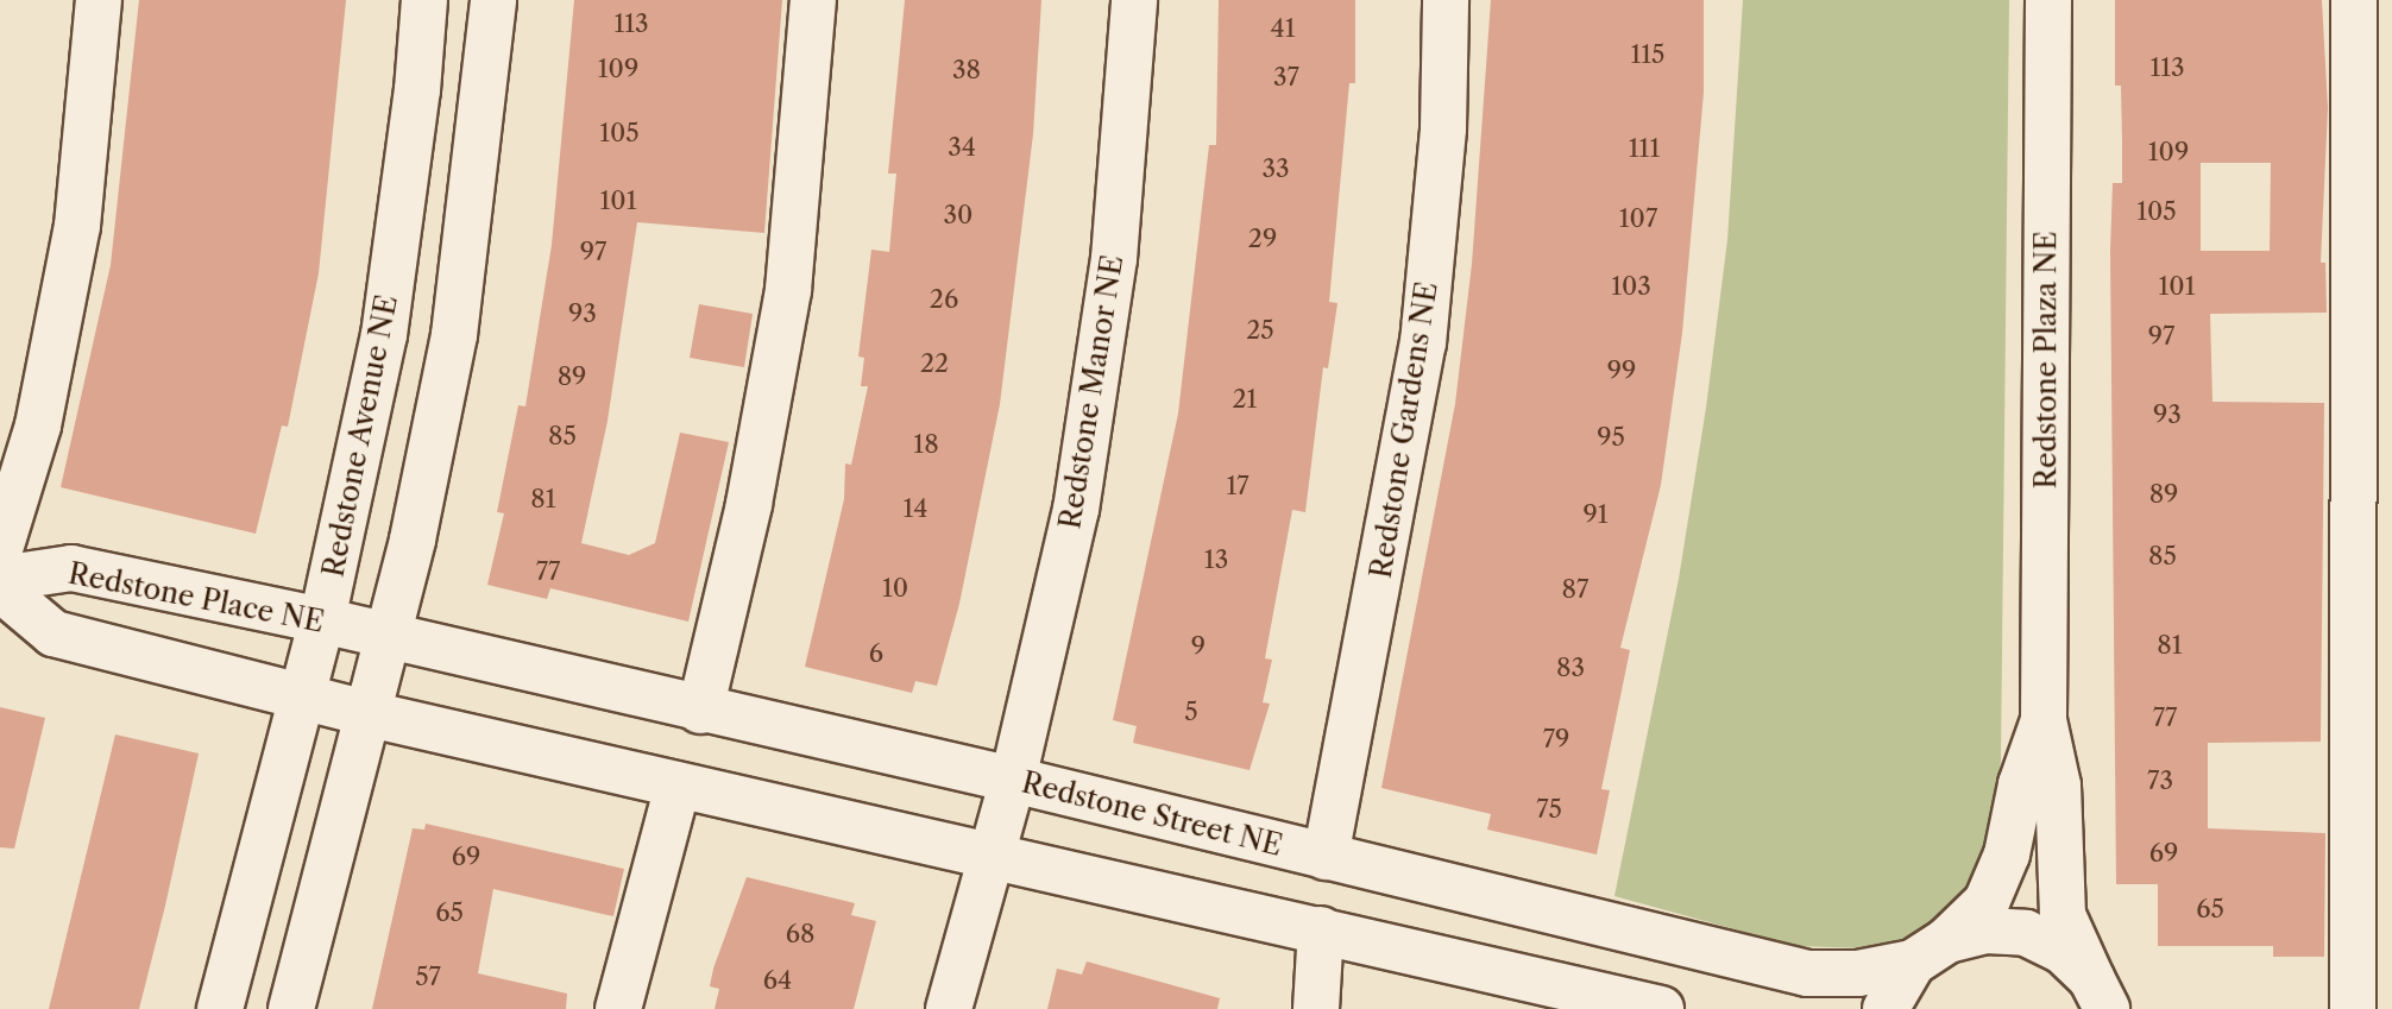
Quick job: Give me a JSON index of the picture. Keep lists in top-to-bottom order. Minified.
{"streets":{"street":["Redstone Plaza NE","Redstone Manor NE","Redstone Gardens NE","Redstone Avenue NE","Redstone Place NE","Redstone Street NE"]},"crossings":[["Redstone Plaza NE","Redstone Street NE"],["Redstone Manor NE","Redstone Street NE"],["Redstone Gardens NE","Redstone Street NE"],["Redstone Avenue NE","Redstone Place NE"],["Redstone Place NE","Redstone Street NE"]],"house_numbers":["113","41","115","113","109","38","37","105","34","111","109","33","101","105","30","107","29","97","103","101","26","93","25","97","22","99","89","21","93","85","95","18","17","89","81","14","91","85","13","77","10","87","81","9","6","83","5","77","79","73","75","69","69","65","65","68","57","64"]}
